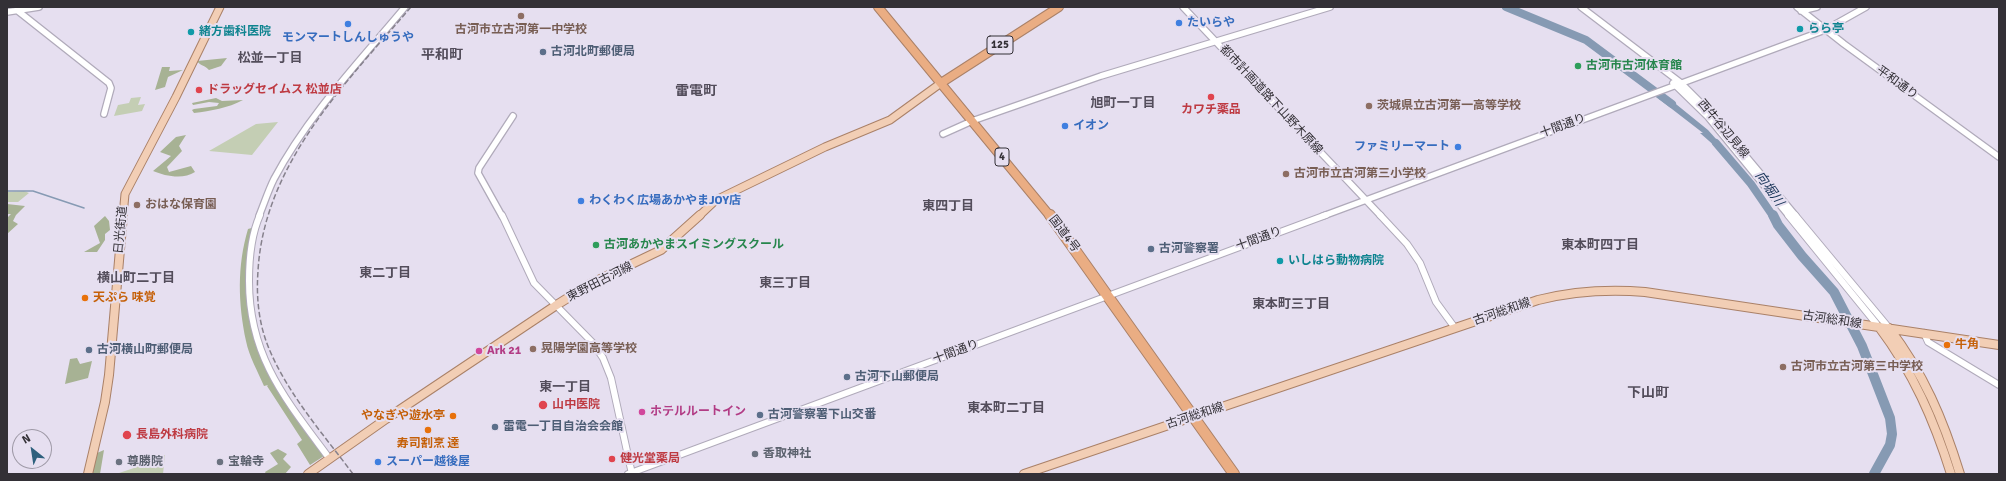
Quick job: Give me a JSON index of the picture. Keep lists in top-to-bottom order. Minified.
{"streets":{"highway":["125","4","国道4号"],"main road":["日光街道","東野田古河線","古河総和線"],"street":["平和通り","都市計画道路下山野木原線","十間通り","西牛谷辺見線"]},"crossings":[["125","国道4号"],["125","東野田古河線"],["平和通り","十間通り"],["都市計画道路下山野木原線","十間通り"],["都市計画道路下山野木原線","古河総和線"],["十間通り","西牛谷辺見線"],["十間通り","国道4号"],["西牛谷辺見線","古河総和線"],["国道4号","東野田古河線"],["国道4号","古河総和線"]],"districts":["平和町","松並一丁目","雷電町","旭町一丁目","東四丁目","東本町四丁目","東二丁目","横山町二丁目","東三丁目","東本町三丁目","東一丁目","下山町","東本町二丁目"],"water":["向堀川"],"places":["古河市立古河第一中学校","たいらや","モンマートしんしゅうや","らら亭","緒方歯科医院","古河北町郵便局","古河市古河体育館","ドラッグセイムス 松並店","カワチ薬品","茨城県立古河第一高等学校","イオン","ファミリーマート","古河市立古河第三小学校","わくわく広場あかやまJOY店","おはな保育園","古河あかやまスイミングスクール","古河警察署","いしはら動物病院","天ぷら 味覚","牛角","晃陽学園高等学校","古河横山町郵便局","Ark 21","古河市立古河第三中学校","古河下山郵便局","山中医院","ホテルルートイン","古河警察署下山交番","やなぎや遊水亭","雷電一丁目自治会会館","寿司割烹 達","長島外科病院","香取神社","健光堂薬局","尊勝院","宝輪寺","スーパー越後屋"],"north":"top left"}
